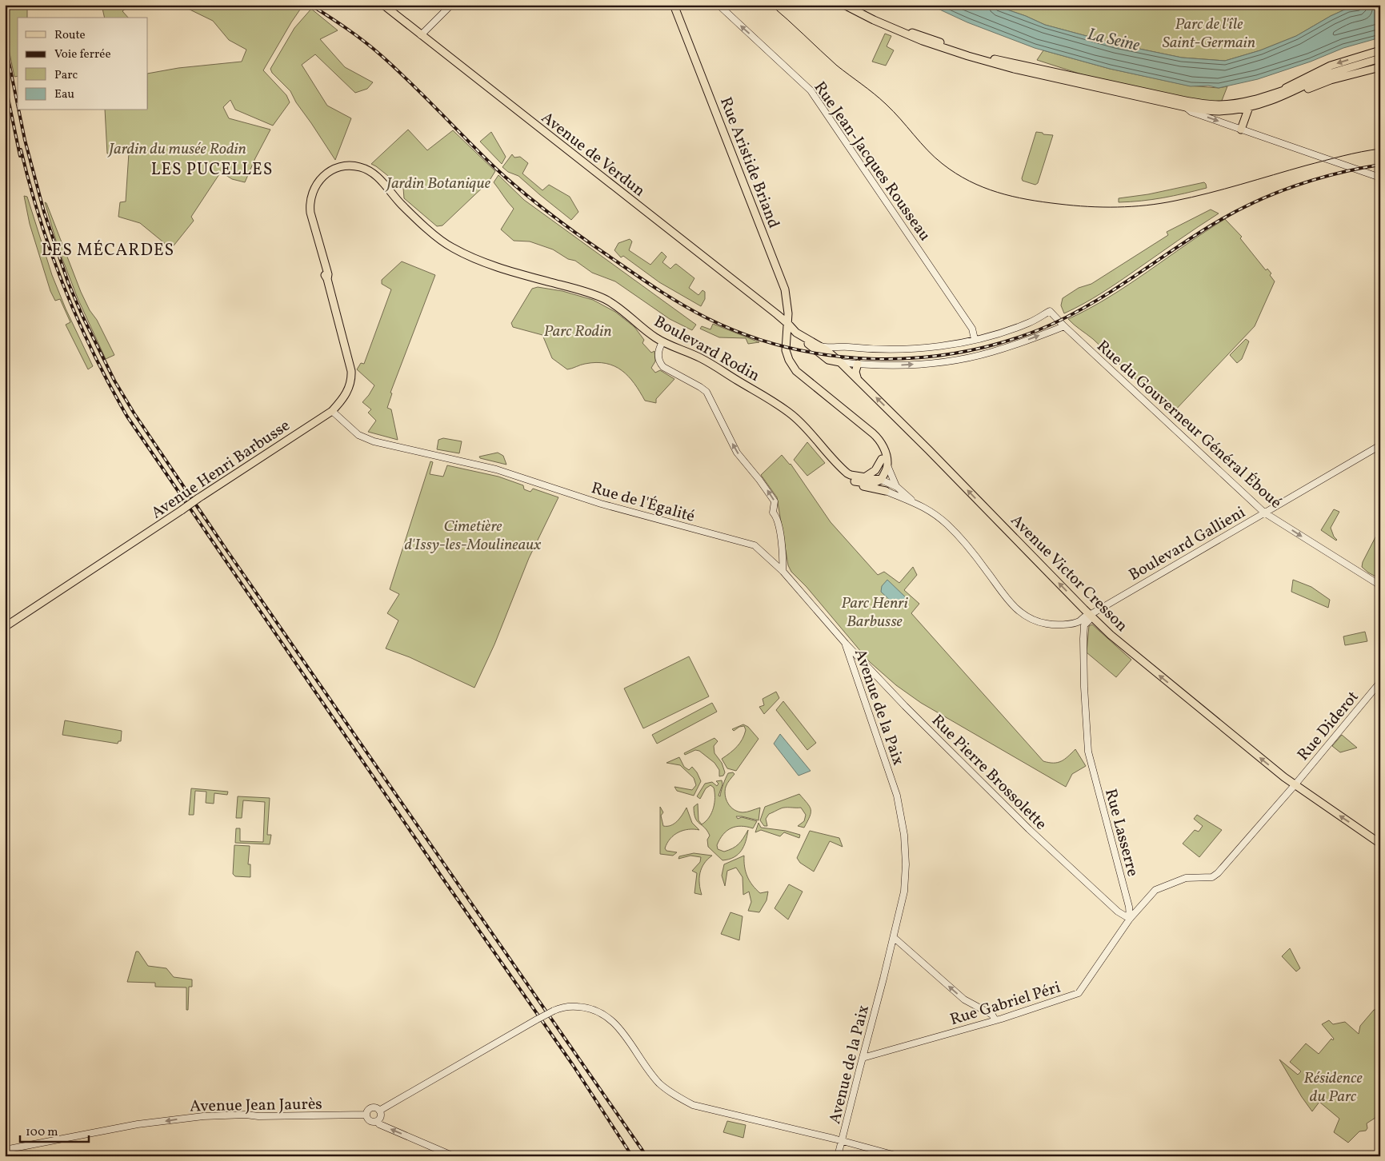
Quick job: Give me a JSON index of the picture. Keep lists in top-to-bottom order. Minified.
{"streets":{"main road":["Avenue de Verdun","Rue Jean-Jacques Rousseau","Rue Aristide Briand","Boulevard Rodin","Rue du Gouverneur Général Éboué","Avenue Henri Barbusse","Rue de l'Égalité","Boulevard Gallieni","Avenue Victor Cresson","Avenue de la Paix","Rue Diderot","Rue Pierre Brossolette","Rue Lasserre","Rue Gabriel Péri","Avenue Jean Jaurès"]},"crossings":[["Avenue de Verdun","Rue Aristide Briand"],["Avenue de Verdun","Avenue Victor Cresson"],["Rue Jean-Jacques Rousseau","Rue du Gouverneur Général Éboué"],["Rue Aristide Briand","Avenue Victor Cresson"],["Boulevard Rodin","Avenue Henri Barbusse"],["Rue du Gouverneur Général Éboué","Boulevard Gallieni"],["Avenue Henri Barbusse","Rue de l'Égalité"],["Rue de l'Égalité","Avenue de la Paix"],["Rue de l'Égalité","Rue Pierre Brossolette"],["Boulevard Gallieni","Avenue Victor Cresson"],["Avenue Victor Cresson","Rue Diderot"],["Avenue de la Paix","Rue Pierre Brossolette"],["Avenue de la Paix","Rue Gabriel Péri"],["Rue Diderot","Rue Gabriel Péri"],["Rue Pierre Brossolette","Rue Lasserre"],["Rue Pierre Brossolette","Rue Gabriel Péri"],["Rue Lasserre","Rue Gabriel Péri"]],"one_way":["Rue Jean-Jacques Rousseau","Avenue Jean Jaurès"],"districts":["LES PUCELLES","LES MÉCARDES"],"water":["La Seine"],"parks":["Parc de l'île Saint-Germain","Jardin du musée Rodin","Jardin Botanique","Parc Rodin","Cimetière d'Issy-les-Moulineaux","Parc Henri Barbusse","Résidence du Parc"],"legend":["Route","Voie ferrée","Parc","Eau"],"scale_bar":"100 m"}
